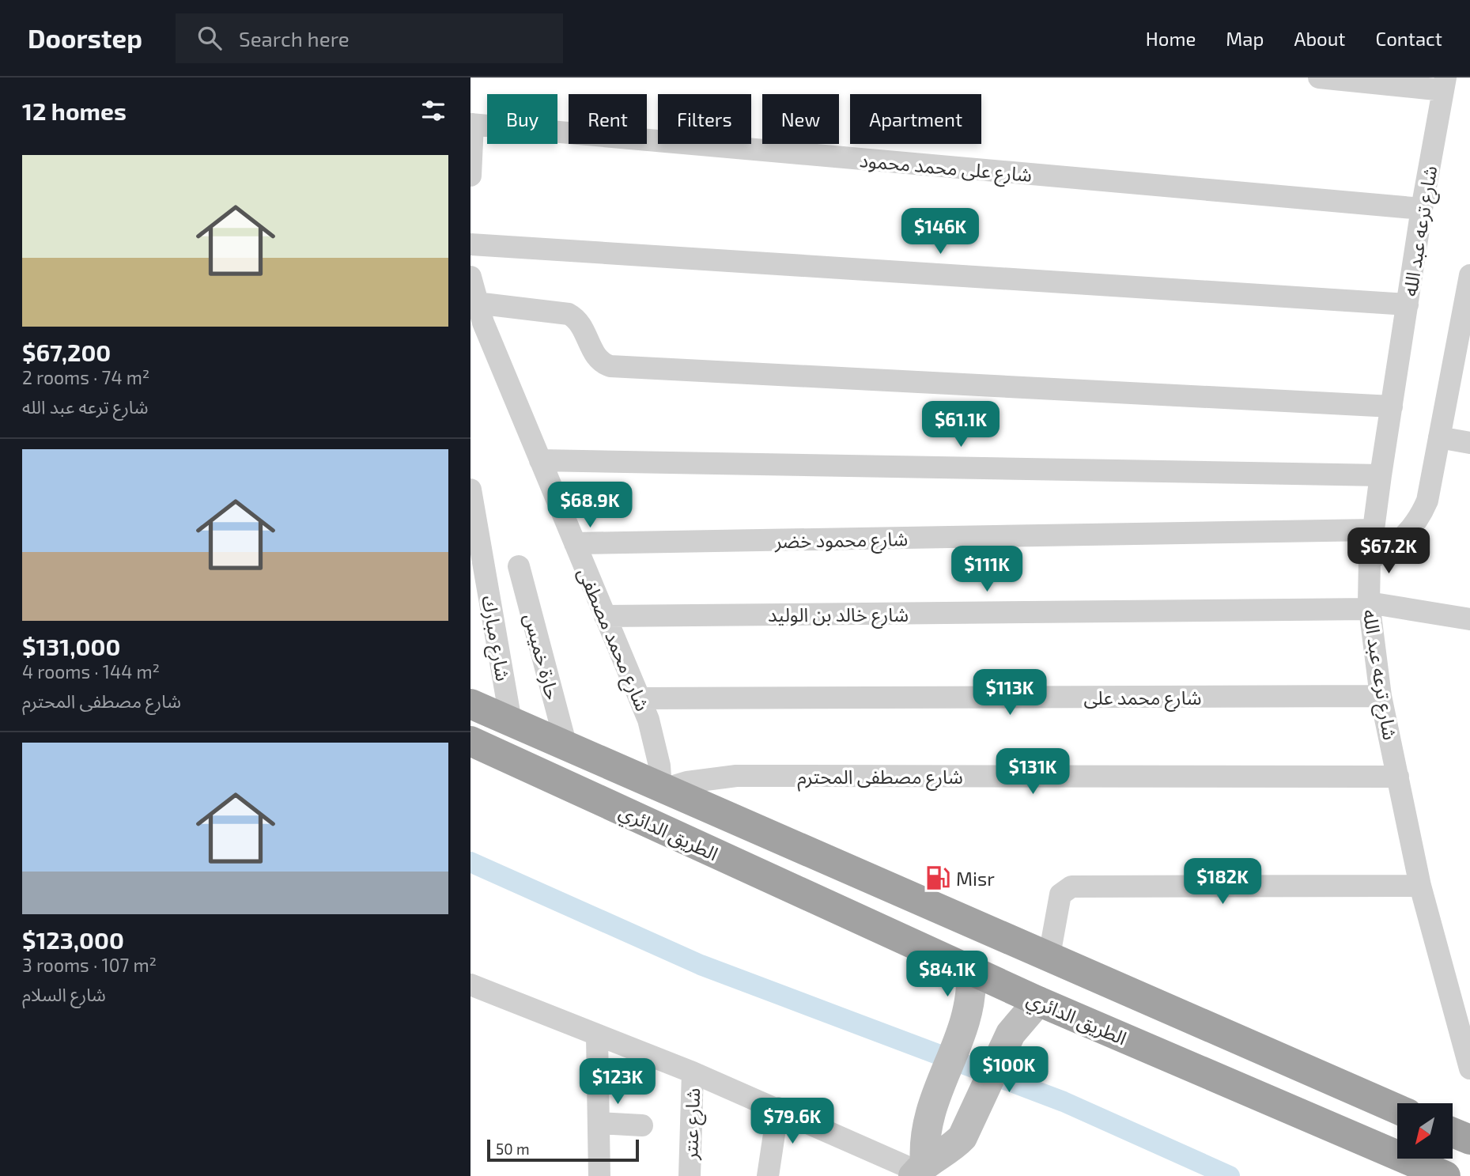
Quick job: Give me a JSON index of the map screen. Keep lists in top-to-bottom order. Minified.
{"streets":{"highway":["الطريق الدائري"],"street":["شارع على محمد محمود","شارع ترعه عبد الله","شارع محمود خضر","شارع خالد بن الوليد","شارع مبارك","شارع محمد مصطفى","حارة خميس","شارع محمد على","شارع مصطفى المحترم","شارع عنتر"]},"crossings":[["شارع على محمد محمود","شارع ترعه عبد الله"],["شارع ترعه عبد الله","شارع محمود خضر"],["شارع ترعه عبد الله","شارع خالد بن الوليد"],["شارع ترعه عبد الله","شارع محمد على"],["شارع ترعه عبد الله","شارع مصطفى المحترم"],["شارع محمود خضر","شارع محمد مصطفى"],["شارع خالد بن الوليد","شارع محمد مصطفى"],["شارع مبارك","الطريق الدائري"],["شارع محمد مصطفى","شارع محمد على"],["شارع محمد مصطفى","شارع مصطفى المحترم"],["شارع محمد مصطفى","الطريق الدائري"],["حارة خميس","الطريق الدائري"],["شارع مصطفى المحترم","الطريق الدائري"]],"places":{"fuel station":["Misr"]},"scale_bar":"50 m","north":"bottom left","page":{"header":"Doorstep","search":"Search here","nav":["Home","Map","About","Contact"],"heading":"12 homes","chip":["Buy","Rent","Filters","New","Apartment"],"list":[{"name":"$67,200","note":"2 rooms · 74 m² · شارع ترعه عبد الله"},{"name":"$131,000","note":"4 rooms · 144 m² · شارع مصطفى المحترم"},{"name":"$123,000","note":"3 rooms · 107 m² · شارع السلام"}],"price":["$146K","$61.1K","$68.9K","$67.2K","$111K","$113K","$131K","$182K","$84.1K","$100K","$123K","$79.6K"],"scale":"50 m"}}
